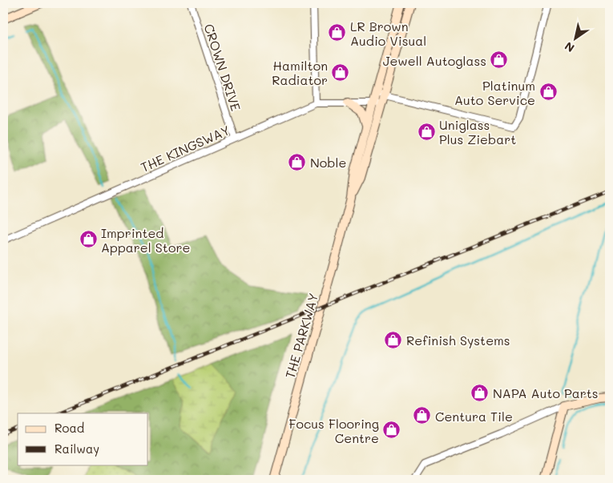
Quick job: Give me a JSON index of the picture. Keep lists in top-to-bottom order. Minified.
{"streets":{"main road":["THE PARKWAY"],"street":["CROWN DRIVE","THE KINGSWAY"]},"crossings":[["CROWN DRIVE","THE KINGSWAY"],["THE KINGSWAY","THE PARKWAY"]],"places":{"shop":["LR Brown Audio Visual","Jewell Autoglass","Hamilton Radiator","Platinum Auto Service","Uniglass Plus Ziebart","Noble","Imprinted Apparel Store","Refinish Systems","NAPA Auto Parts","Centura Tile","Focus Flooring Centre"]},"legend":["Road","Railway"],"north":"bottom left"}
